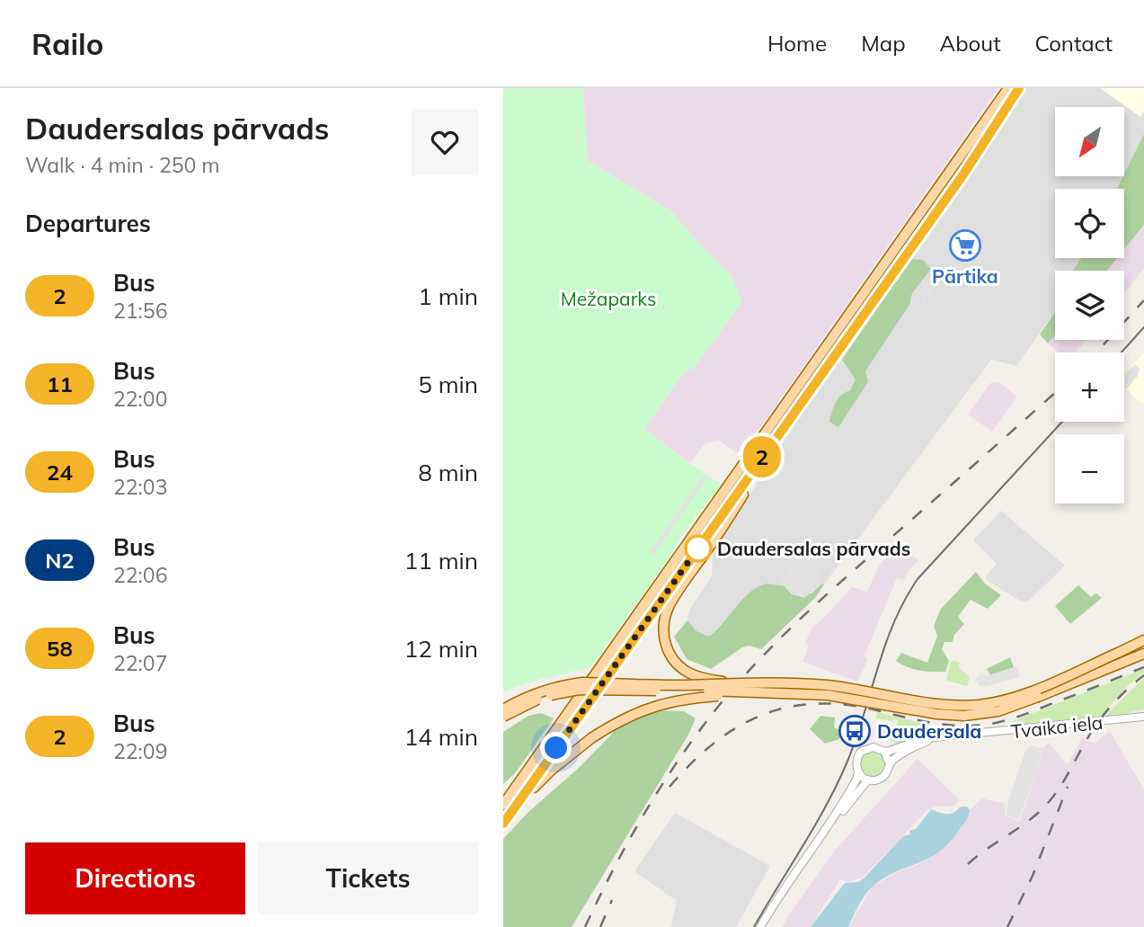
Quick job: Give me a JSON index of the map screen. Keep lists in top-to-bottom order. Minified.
{"streets":{"street":["Tvaika iela"]},"parks":["Mežaparks"],"places":{"supermarket":["Pārtika"],"other":["Daudersalas pārvads"],"bus stop":["Daudersala"]},"lines":["bus line 2"],"north":"bottom left","page":{"header":"Railo","nav":["Home","Map","About","Contact"],"heading":[["Daudersalas pārvads","Walk · 4 min · 250 m"],"Departures"],"on_map":"2","map_buttons":["+","−"],"list":[{"mark":"2","name":"Bus","note":"21:56","value":"1 min"},{"mark":"11","name":"Bus","note":"22:00","value":"5 min"},{"mark":"24","name":"Bus","note":"22:03","value":"8 min"},{"mark":"N2","name":"Bus","note":"22:06","value":"11 min"},{"mark":"58","name":"Bus","note":"22:07","value":"12 min"},{"mark":"2","name":"Bus","note":"22:09","value":"14 min"}],"buttons":["Directions","Tickets"]}}
